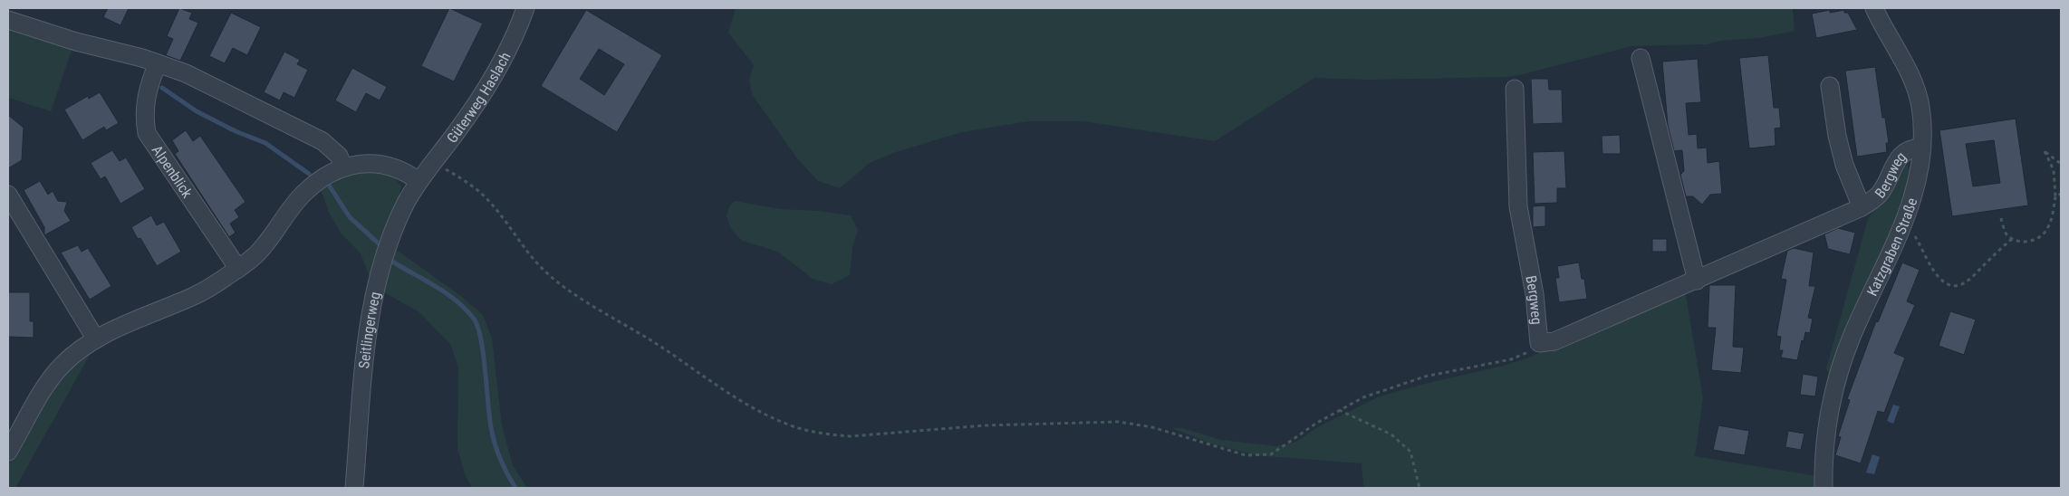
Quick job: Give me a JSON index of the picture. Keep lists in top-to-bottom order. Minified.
{"streets":{"street":["Güterweg Haslach","Alpenblick","Bergweg","Katzgraben Straße","Seitlingerweg"]},"crossings":[["Güterweg Haslach","Seitlingerweg"],["Bergweg","Katzgraben Straße"]]}
